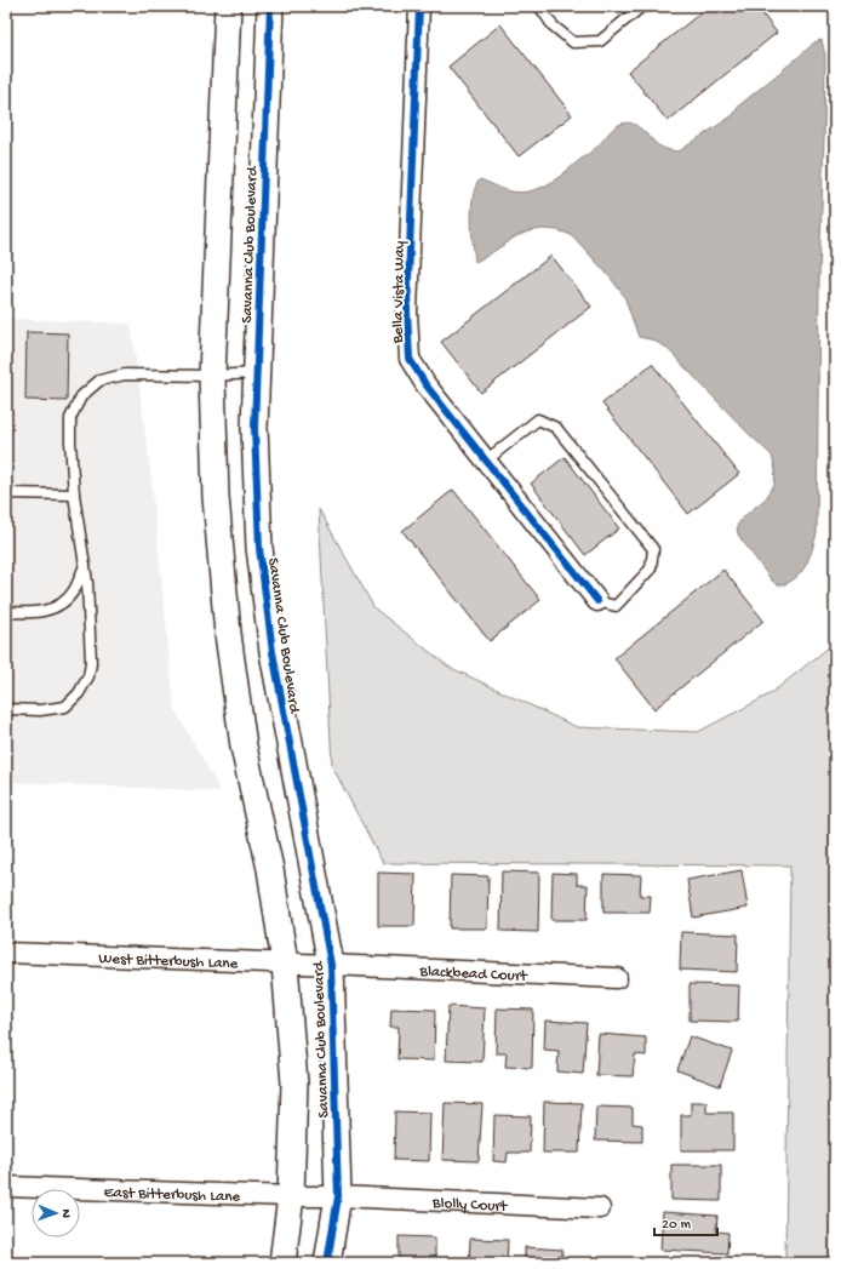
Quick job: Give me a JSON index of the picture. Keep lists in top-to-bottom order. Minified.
{"streets":{"street":["Savanna Club Boulevard","Bella Vista Way","West Bitterbush Lane","Blackbead Court","East Bitterbush Lane","Blolly Court"]},"crossings":[["Savanna Club Boulevard","West Bitterbush Lane"],["Savanna Club Boulevard","Blackbead Court"],["Savanna Club Boulevard","East Bitterbush Lane"],["Savanna Club Boulevard","Blolly Court"],["West Bitterbush Lane","Blackbead Court"],["East Bitterbush Lane","Blolly Court"]],"scale_bar":"20 m","north":"right"}
